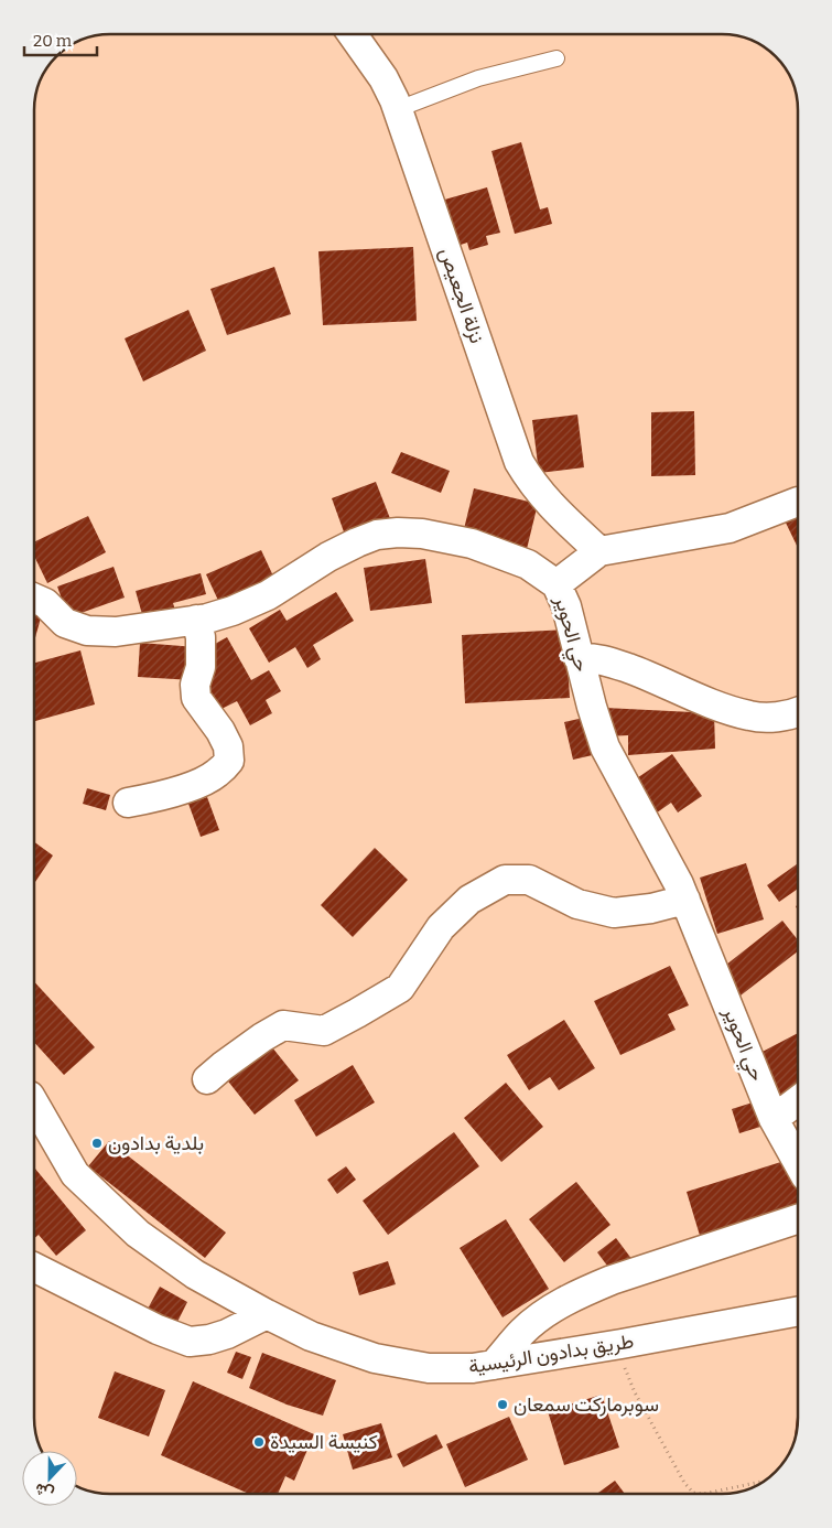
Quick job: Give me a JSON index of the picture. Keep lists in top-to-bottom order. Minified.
{"streets":{"street":["نزلة الجعيص","حي الحوير","طريق بدادون الرئيسية"]},"places":["بلدية بدادون","سوبرماركت سمعان","كنيسة السيدة"],"scale_bar":"20 m","north":"bottom"}
